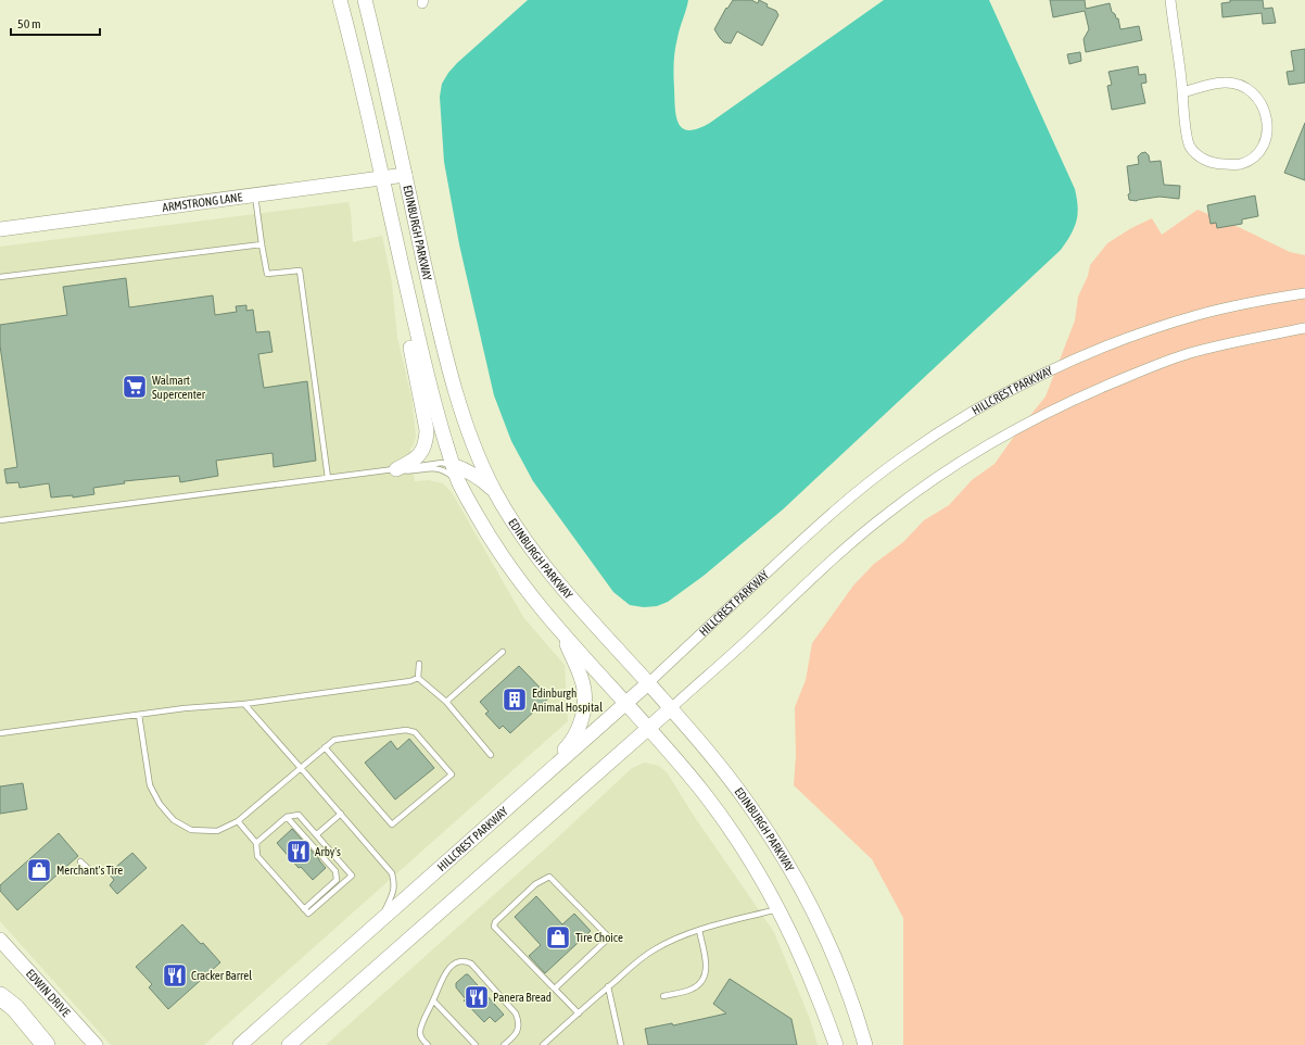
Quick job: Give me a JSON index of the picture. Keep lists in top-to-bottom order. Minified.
{"streets":{"main road":["ARMSTRONG LANE","EDINBURGH PARKWAY","HILLCREST PARKWAY","EDWIN DRIVE"]},"crossings":[["ARMSTRONG LANE","EDINBURGH PARKWAY"],["EDINBURGH PARKWAY","HILLCREST PARKWAY"]],"places":{"supermarket":["Walmart Supercenter"],"building":["Edinburgh Animal Hospital"],"restaurant":["Arby's","Cracker Barrel","Panera Bread"],"shop":["Merchant's Tire","Tire Choice"]},"scale_bar":"50 m"}
